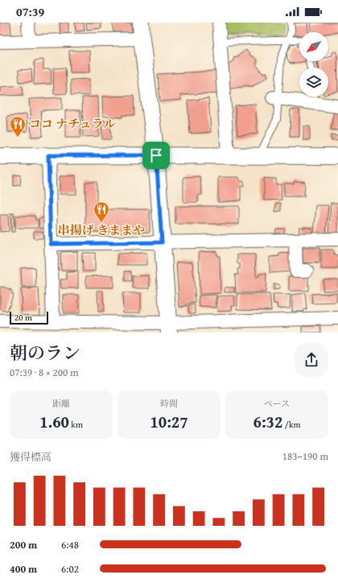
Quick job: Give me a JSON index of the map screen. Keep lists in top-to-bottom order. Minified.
{"places":{"restaurant":["ココ ナチュラル","串揚げ きままや"]},"scale_bar":"20 m","north":"bottom left","page":{"status":"07:39","scale":"20 m","heading":["朝のラン","07:39 · 8 × 200 m"],"stats":[["距離","1.60 km"],["時間","10:27"],["ペース","6:32 /km"]],"chart":["獲得標高","183–190 m"],"list":[{"name":"200 m","note":"6:48"},{"name":"400 m","note":"6:02"}]}}
